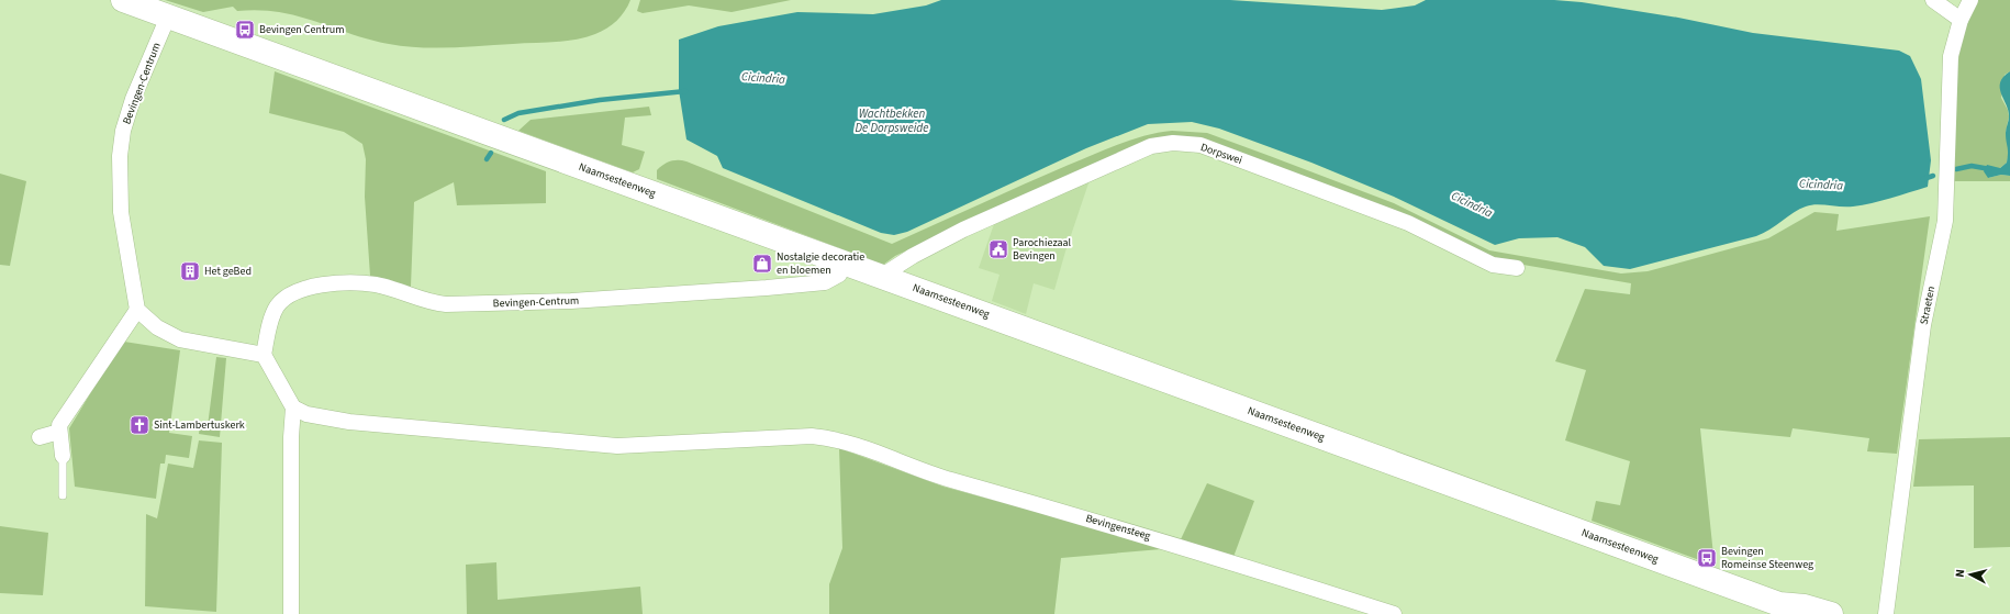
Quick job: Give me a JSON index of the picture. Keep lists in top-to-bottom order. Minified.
{"streets":{"main road":["Naamsesteenweg"],"street":["Bevingen-Centrum","Dorpswei","Straeten","Bevingensteeg"]},"crossings":[["Bevingen-Centrum","Naamsesteenweg"],["Dorpswei","Naamsesteenweg"]],"water":["Cicindria","Wachtbekken De Dorpsweide"],"places":{"bus stop":["Bevingen Centrum","Bevingen Romeinse Steenweg"],"public building":["Parochiezaal Bevingen"],"shop":["Nostalgie decoratie en bloemen"],"building":["Het geBed"],"church":["Sint-Lambertuskerk"]},"north":"left"}
